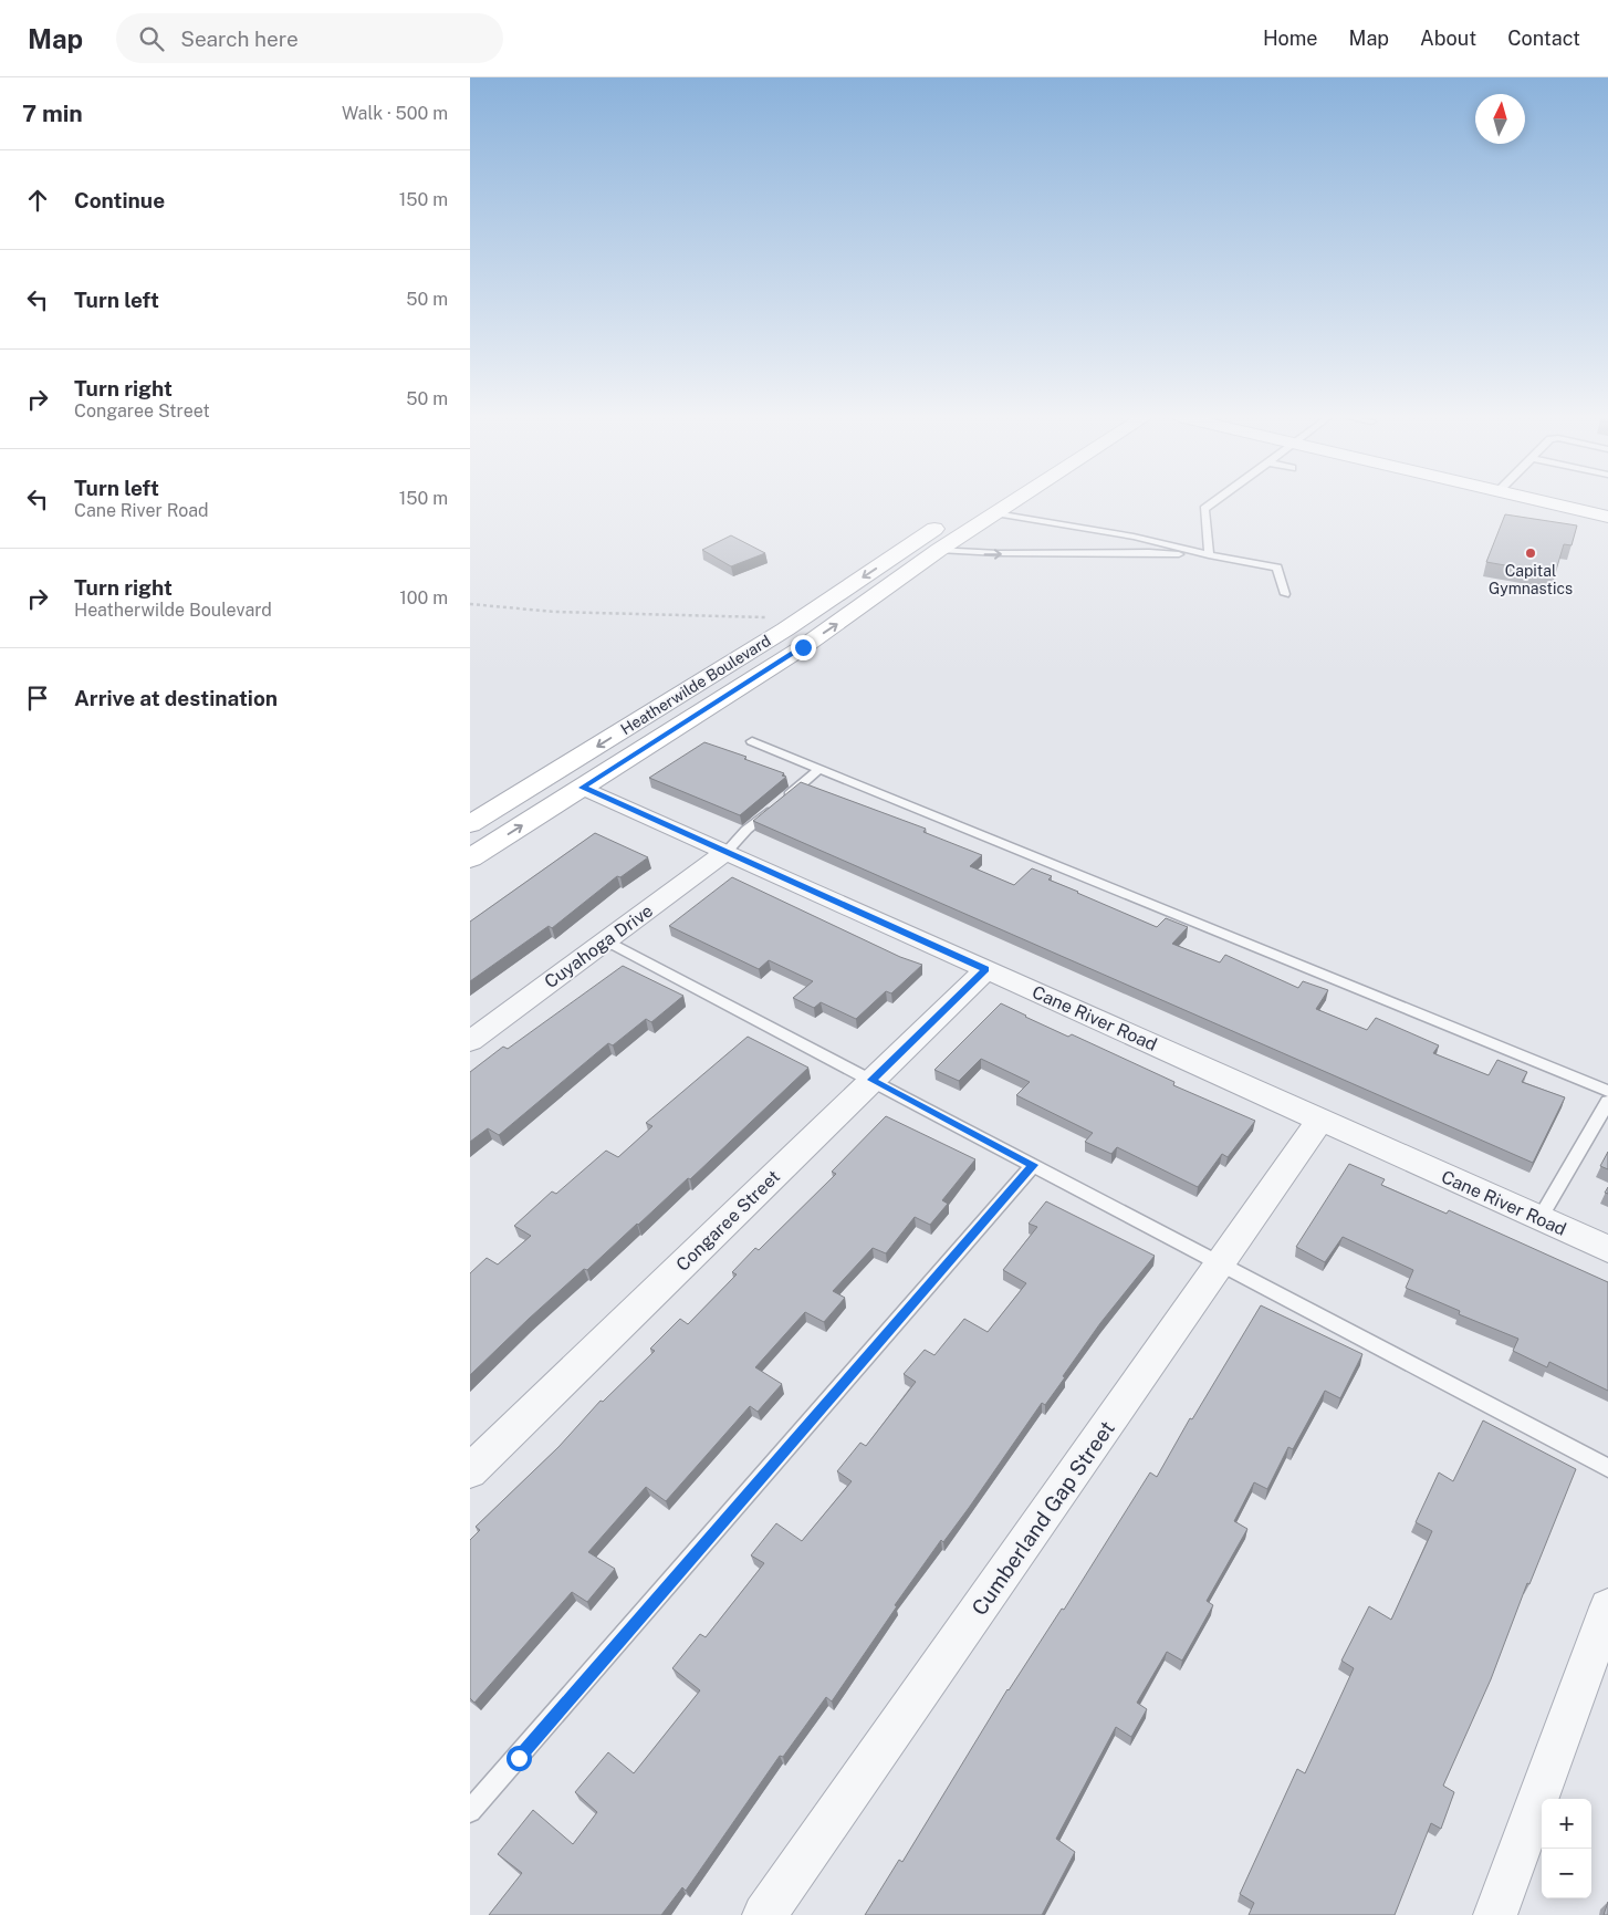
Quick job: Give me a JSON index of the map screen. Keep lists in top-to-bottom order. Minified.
{"streets":{"main road":["Heatherwilde Boulevard"],"street":["Cuyahoga Drive","Cane River Road","Congaree Street","Cumberland Gap Street"]},"crossings":[["Heatherwilde Boulevard","Cane River Road"],["Cuyahoga Drive","Cane River Road"],["Cane River Road","Congaree Street"],["Cane River Road","Cumberland Gap Street"]],"places":["Capital Gymnastics"],"north":"top","page":{"header":"Map","search":"Search here","nav":["Home","Map","About","Contact"],"heading":["7 min","Walk · 500 m"],"list":[["Continue","150 m"],["Turn left","50 m"],["Turn right","Congaree Street","50 m"],["Turn left","Cane River Road","150 m"],["Turn right","Heatherwilde Boulevard","100 m"],"Arrive at destination"],"map_buttons":["+","−"]}}
